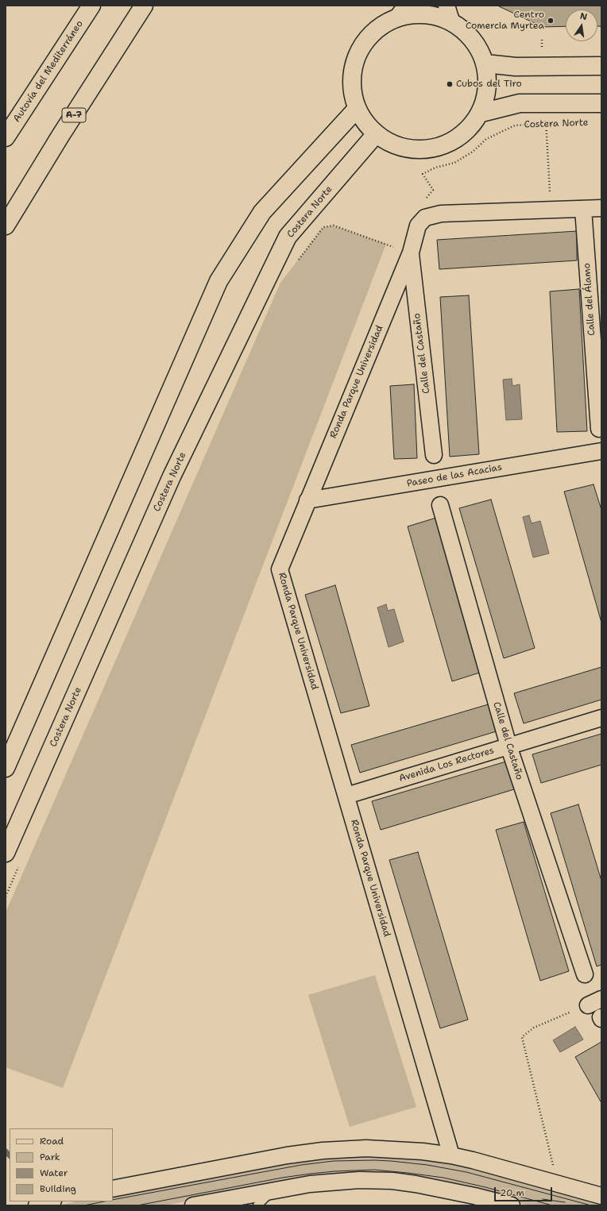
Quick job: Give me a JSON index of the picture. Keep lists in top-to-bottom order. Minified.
{"streets":{"main road":["Autovía del Mediterráneo","A-7","Costera Norte"],"street":["Calle del Álamo","Calle del Castaño","Ronda Parque Universidad","Paseo de las Acacias","Avenida Los Rectores"]},"crossings":[["Calle del Álamo","Ronda Parque Universidad"],["Calle del Castaño","Ronda Parque Universidad"],["Calle del Castaño","Avenida Los Rectores"],["Ronda Parque Universidad","Paseo de las Acacias"],["Ronda Parque Universidad","Avenida Los Rectores"]],"places":["Centro Comercia Myrtea","Cubos del Tiro"],"legend":["Road","Park","Water","Building"],"scale_bar":"20 m","north":"top"}
